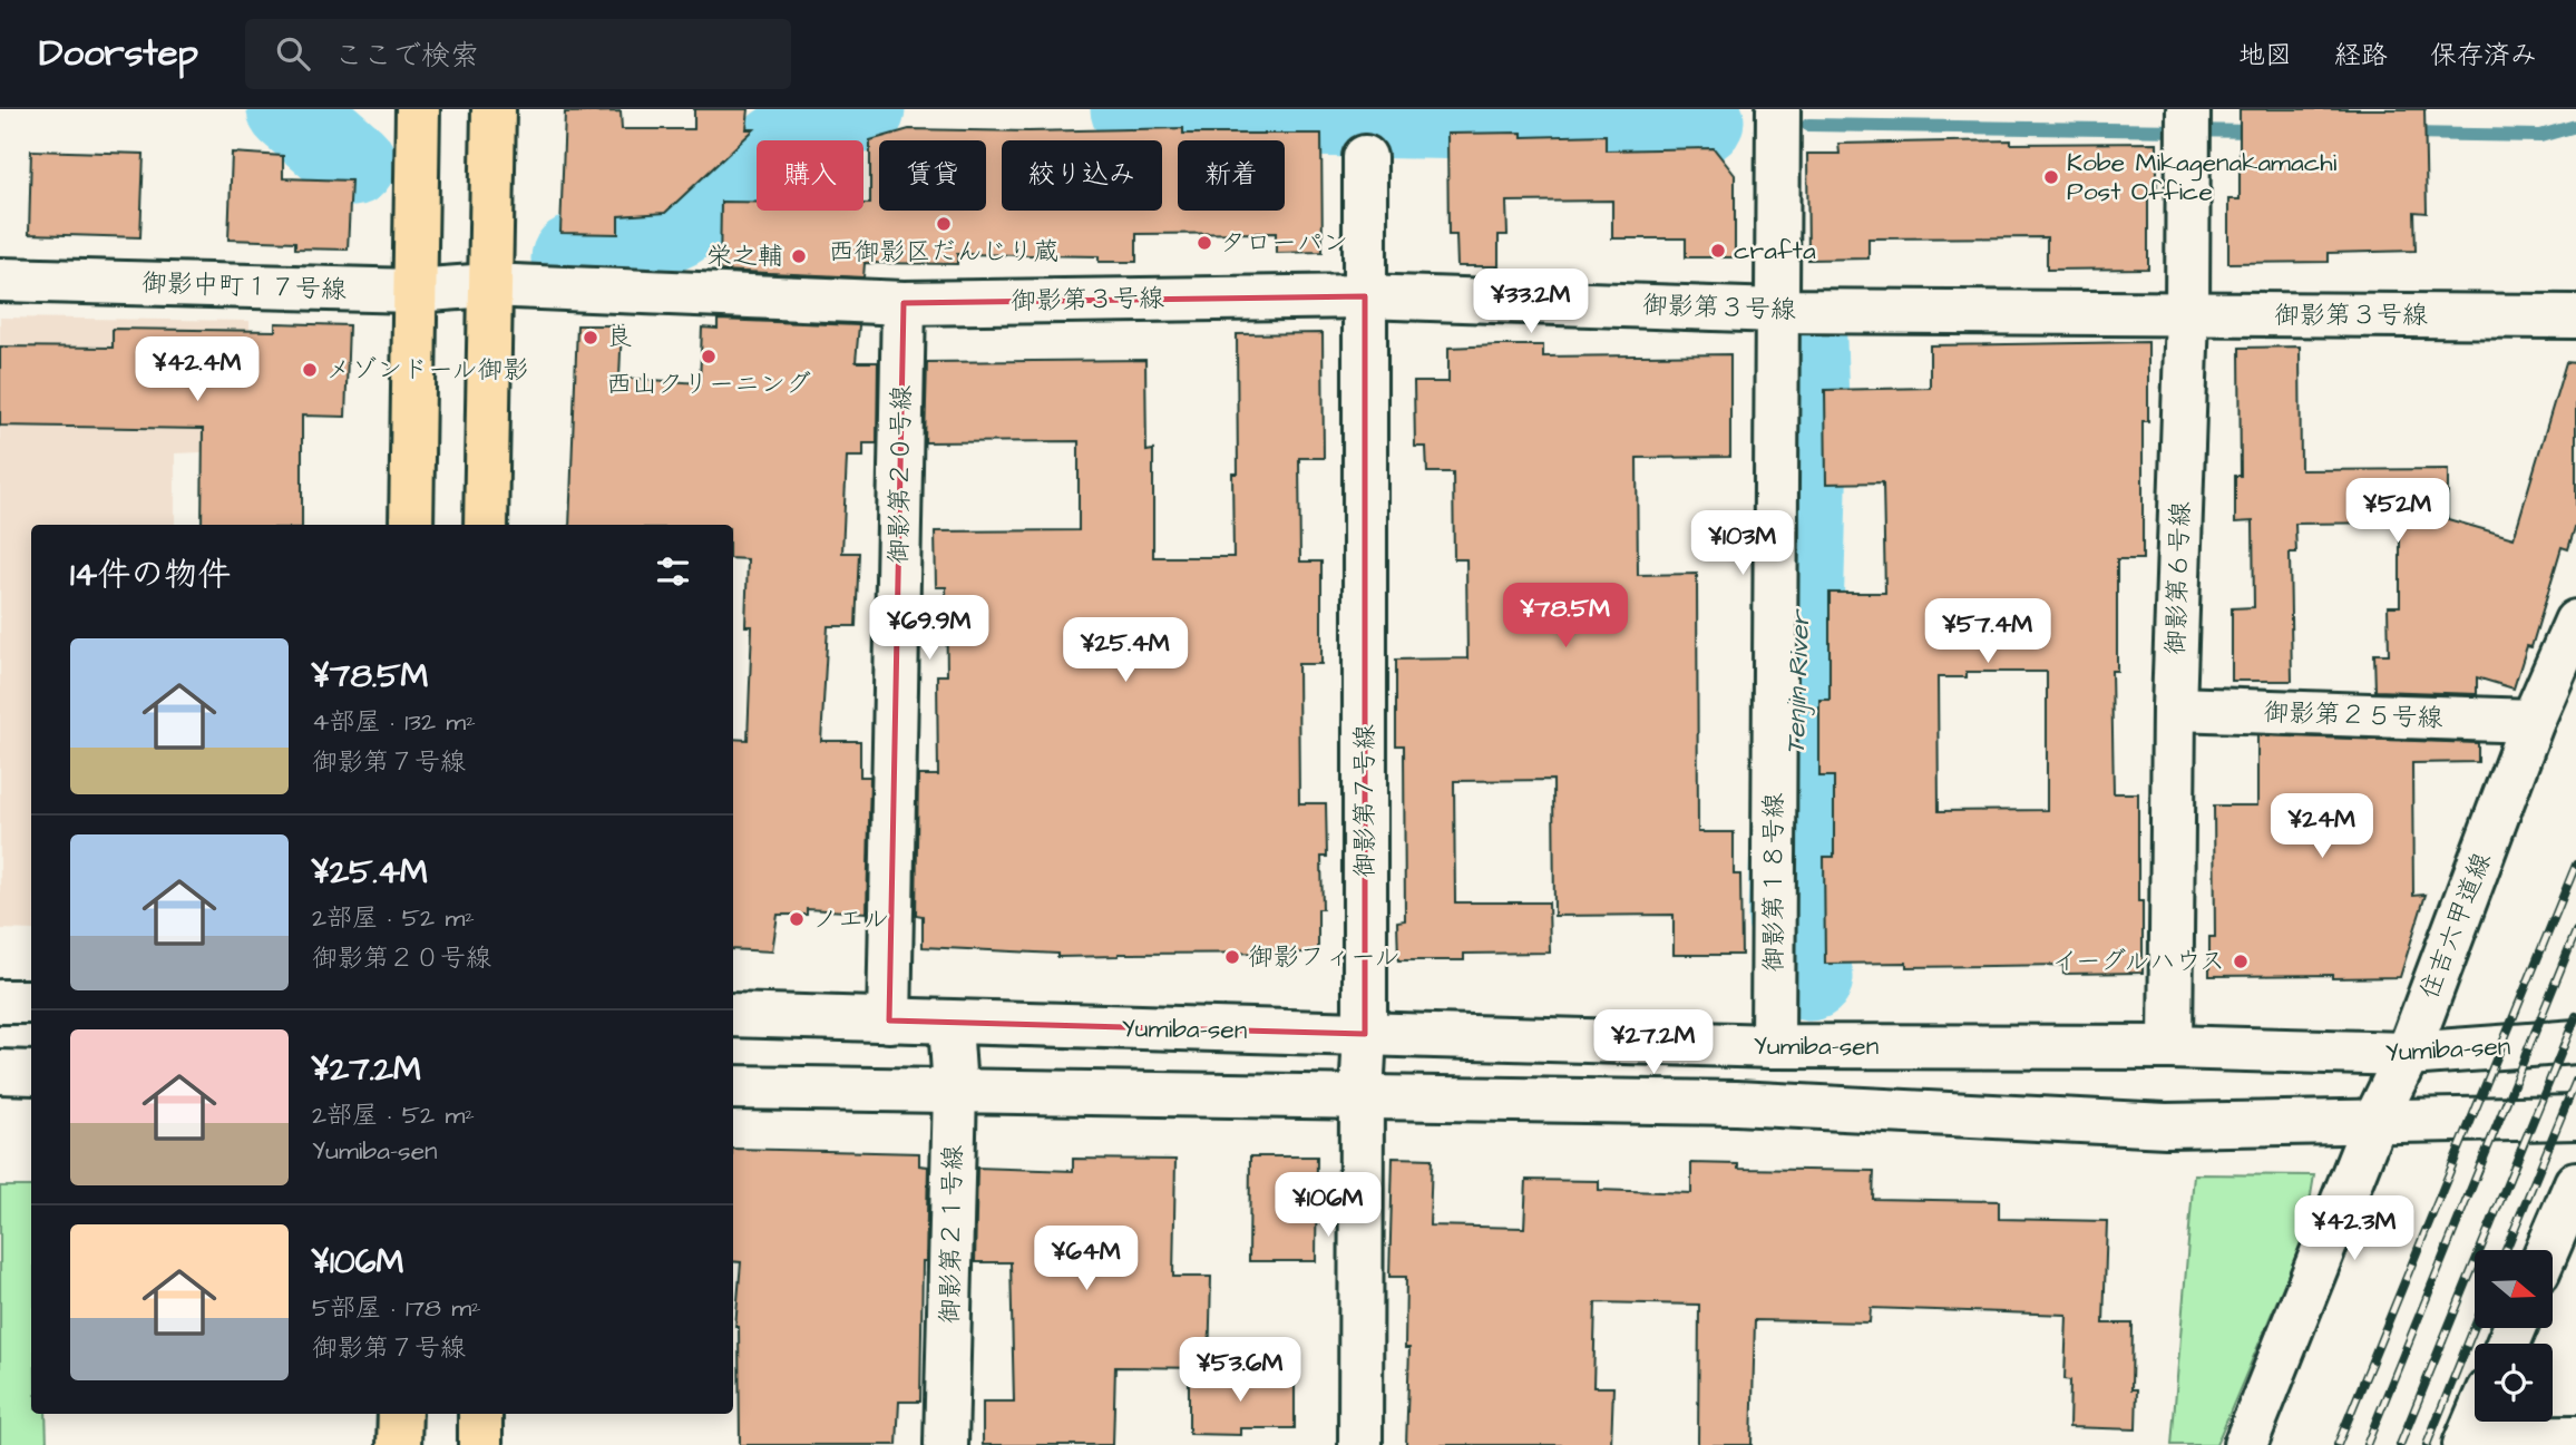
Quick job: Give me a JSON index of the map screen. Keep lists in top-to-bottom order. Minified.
{"streets":{"street":["御影中町１７号線","御影第３号線","御影第２０号線","御影第６号線","御影第２５号線","御影第７号線","御影第１８号線","住吉六甲道線","Yumiba-sen","御影第２１号線"]},"crossings":[["御影中町１７号線","御影第３号線"],["御影第３号線","御影第２０号線"],["御影第３号線","御影第６号線"],["御影第３号線","御影第７号線"],["御影第３号線","御影第１８号線"],["御影第２０号線","Yumiba-sen"],["御影第６号線","御影第２５号線"],["御影第６号線","Yumiba-sen"],["御影第２５号線","住吉六甲道線"],["御影第７号線","Yumiba-sen"],["御影第１８号線","Yumiba-sen"],["住吉六甲道線","Yumiba-sen"],["Yumiba-sen","御影第２１号線"]],"water":["Tenjin River"],"places":["Kobe Mikagenakamachi Post Office","西御影区だんじり蔵","タローパン","crafta","栄之輔","良","西山クリーニング","メゾンドール御影","ノエル","御影フィール","イーグルハウス"],"north":"right","page":{"header":"Doorstep","search":"ここで検索","nav":["地図","経路","保存済み"],"chip":["購入","賃貸","絞り込み","新着"],"price":["¥33.2M","¥42.4M","¥52M","¥103M","¥78.5M","¥69.9M","¥57.4M","¥25.4M","¥24M","¥27.2M","¥106M","¥42.3M","¥64M","¥53.6M"],"heading":"14件の物件","list":[{"name":"¥78.5M","note":"4部屋 · 132 m² · 御影第７号線"},{"name":"¥25.4M","note":"2部屋 · 52 m² · 御影第２０号線"},{"name":"¥27.2M","note":"2部屋 · 52 m² · Yumiba-sen"},{"name":"¥106M","note":"5部屋 · 178 m² · 御影第７号線"}]}}
